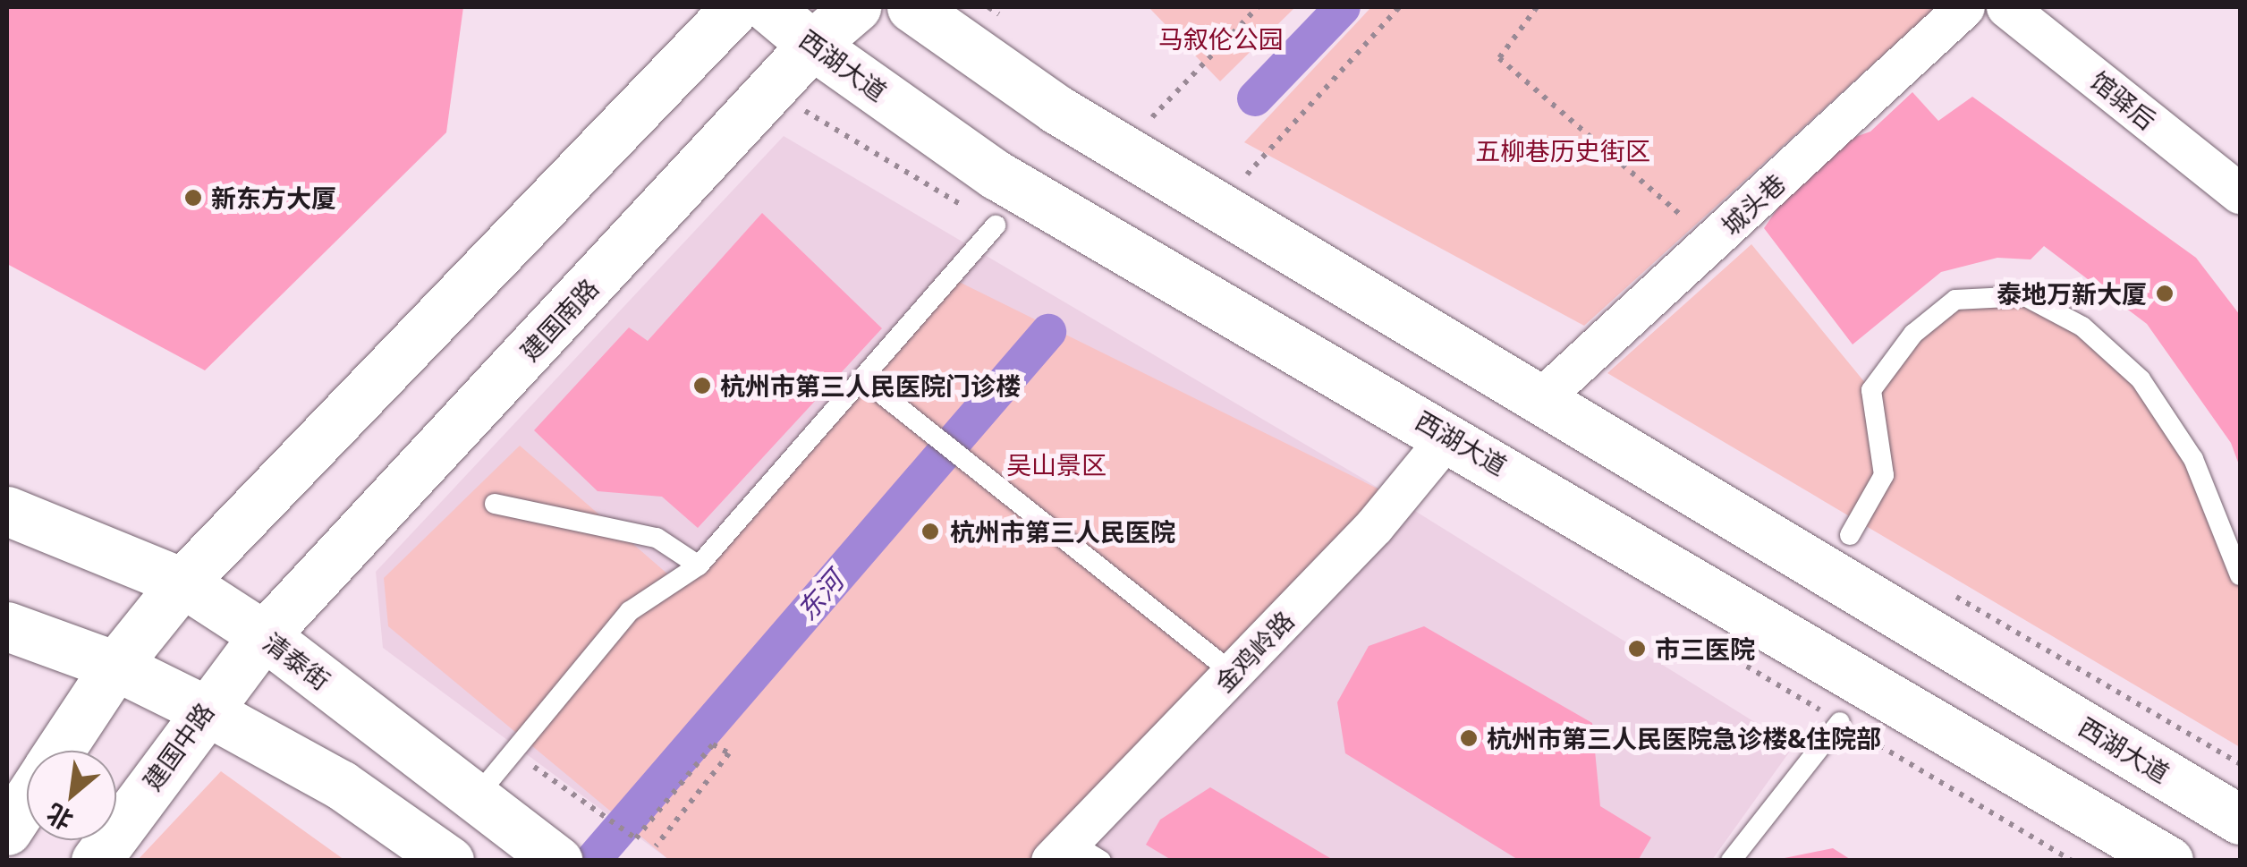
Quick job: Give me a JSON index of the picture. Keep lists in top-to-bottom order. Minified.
{"streets":{"main road":["西湖大道","建国南路","清泰街","建国中路"],"street":["馆驿后","城头巷","金鸡岭路"]},"crossings":[["西湖大道","城头巷"],["西湖大道","建国南路"],["西湖大道","金鸡岭路"],["建国南路","清泰街"],["建国南路","建国中路"],["清泰街","建国中路"]],"water":["东河"],"parks":["马叙伦公园","五柳巷历史街区","吴山景区"],"places":["新东方大厦","泰地万新大厦","杭州市第三人民医院门诊楼","杭州市第三人民医院","市三医院","杭州市第三人民医院急诊楼&住院部"],"north":"bottom left"}
